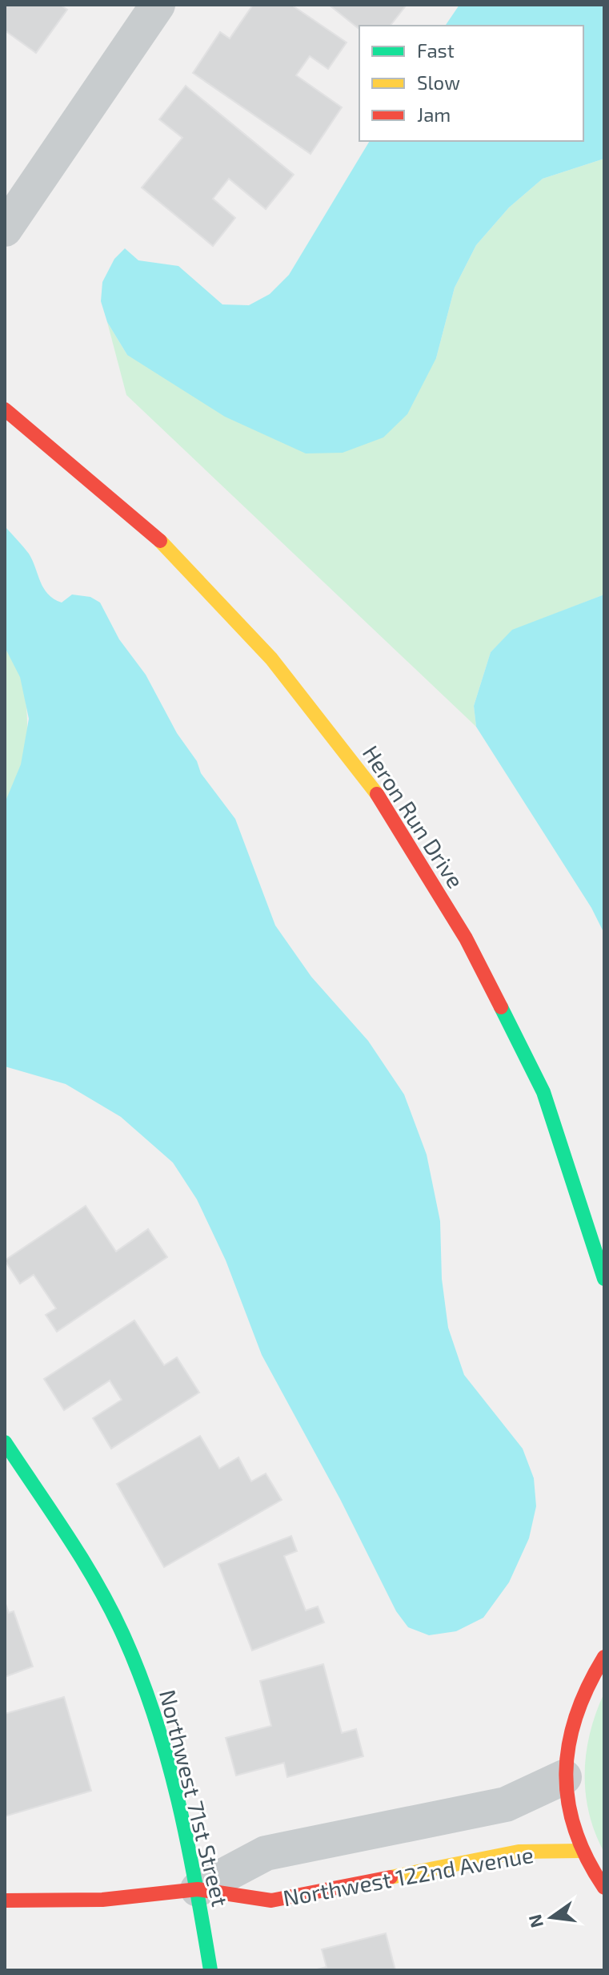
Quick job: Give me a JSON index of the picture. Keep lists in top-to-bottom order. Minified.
{"streets":{"street":["Heron Run Drive","Northwest 71st Street","Northwest 122nd Avenue"]},"crossings":[["Northwest 71st Street","Northwest 122nd Avenue"]],"legend":["Fast","Slow","Jam"],"north":"left"}
